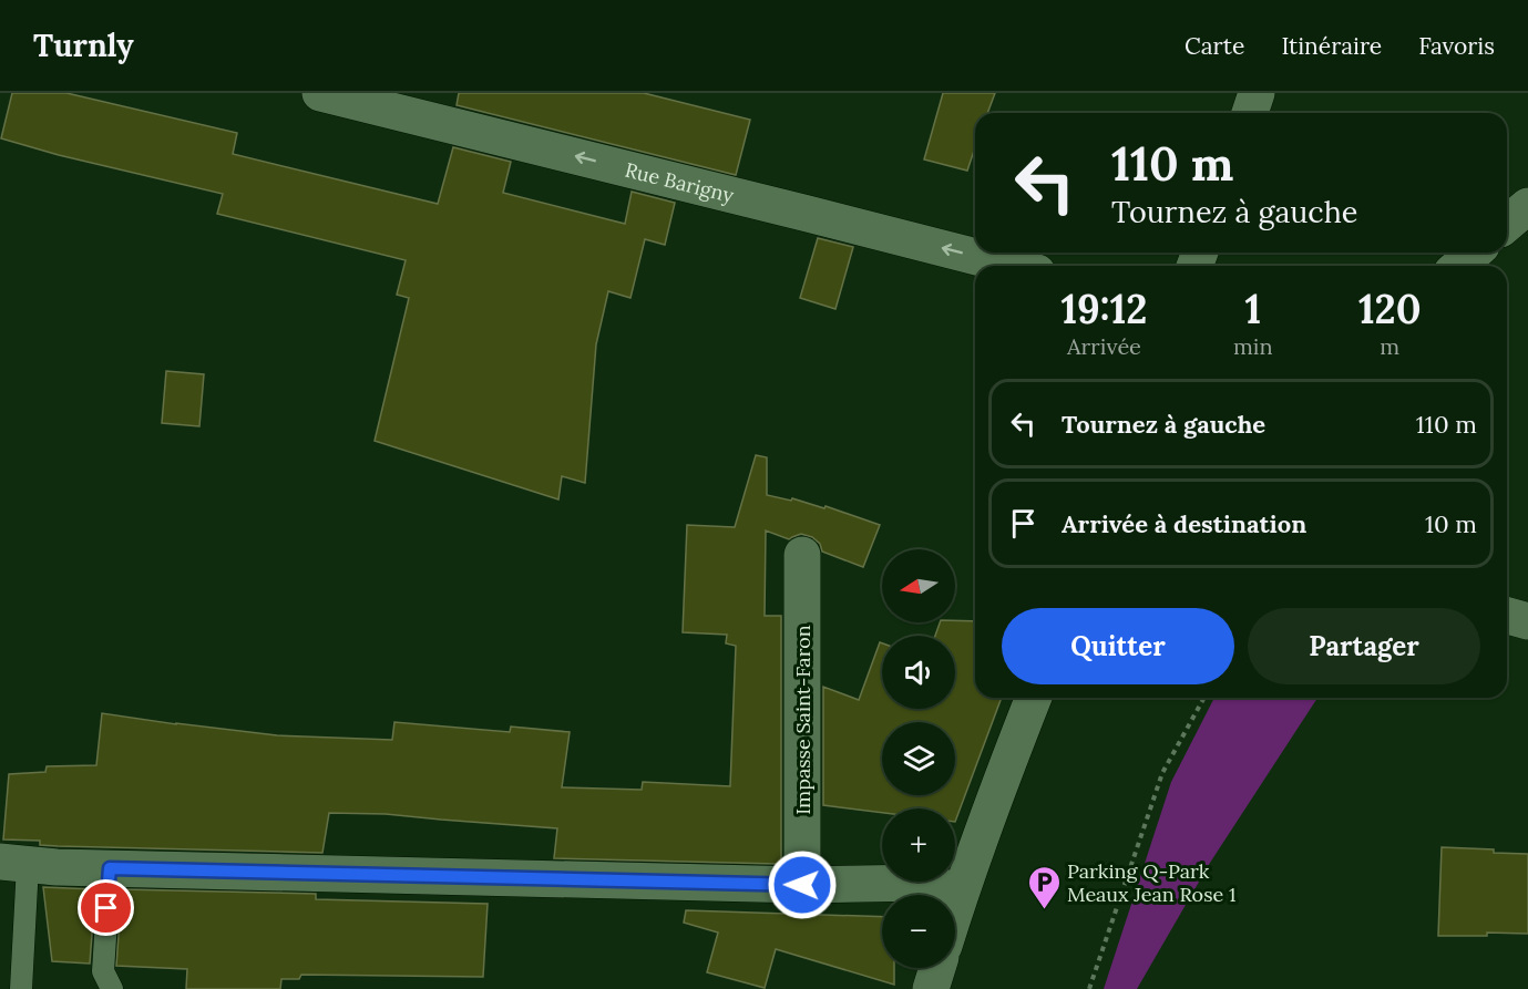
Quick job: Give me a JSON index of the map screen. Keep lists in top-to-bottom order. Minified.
{"streets":{"street":["Rue Barigny","Impasse Saint-Faron"]},"one_way":["Rue Barigny"],"places":{"parking":["Parking Q-Park Meaux Jean Rose 1"]},"north":"left","page":{"header":"Turnly","nav":["Carte","Itinéraire","Favoris"],"turn":["110 m","Tournez à gauche"],"eta":["19:12","Arrivée","1","min","120","m"],"list":[{"name":"Tournez à gauche","value":"110 m"},{"name":"Arrivée à destination","value":"10 m"}],"map_buttons":["+","−"],"buttons":["Quitter","Partager"]}}
